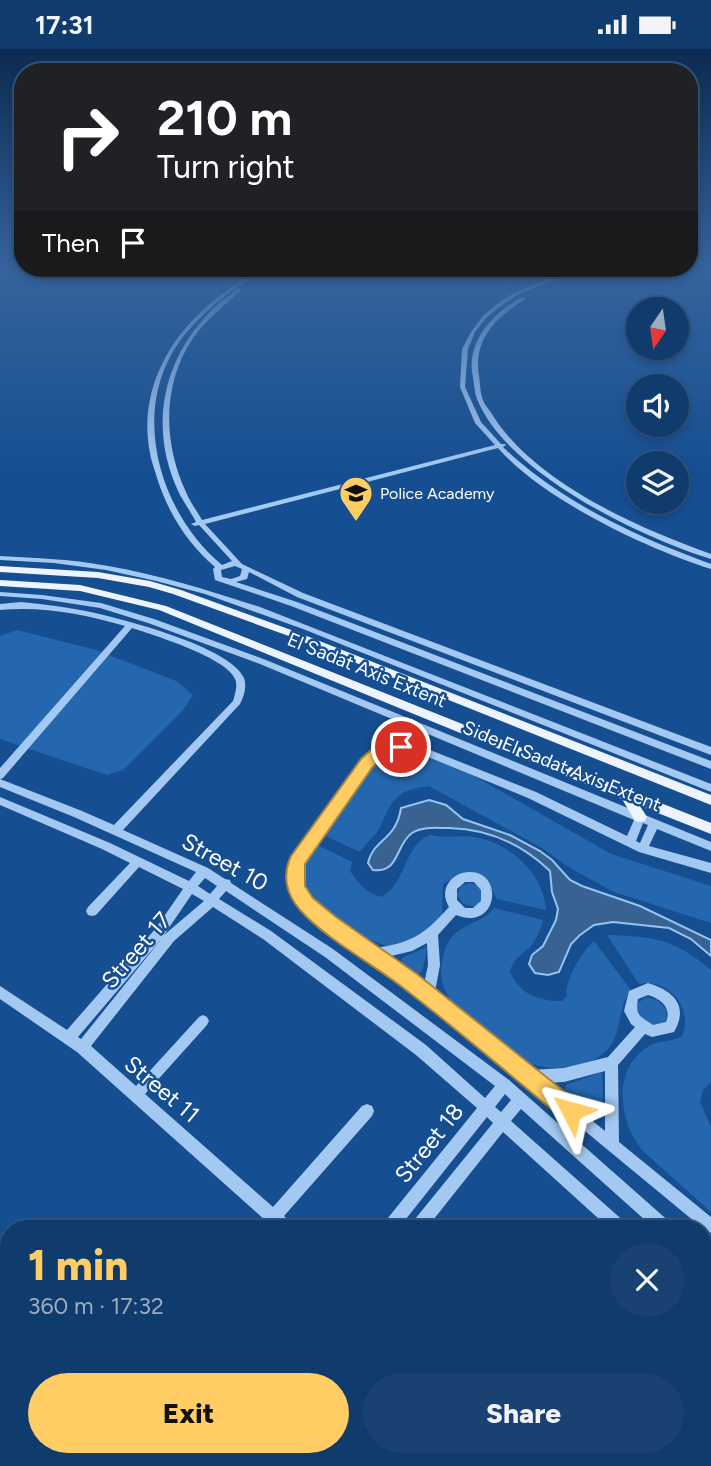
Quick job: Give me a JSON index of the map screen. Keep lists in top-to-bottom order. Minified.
{"streets":{"main road":["El Sadat Axis Extent"],"street":["Side El Sadat Axis Extent","Street 10","Street 17","Street 11","Street 18"]},"crossings":[["Street 10","Street 17"],["Street 10","Street 18"],["Street 17","Street 11"]],"places":{"school or university":["Police Academy"]},"north":"bottom","page":{"status":"17:31","turn":["210 m","Turn right"],"then":"Then","heading":["1 min","360 m · 17:32"],"buttons":["Exit","Share"]}}
